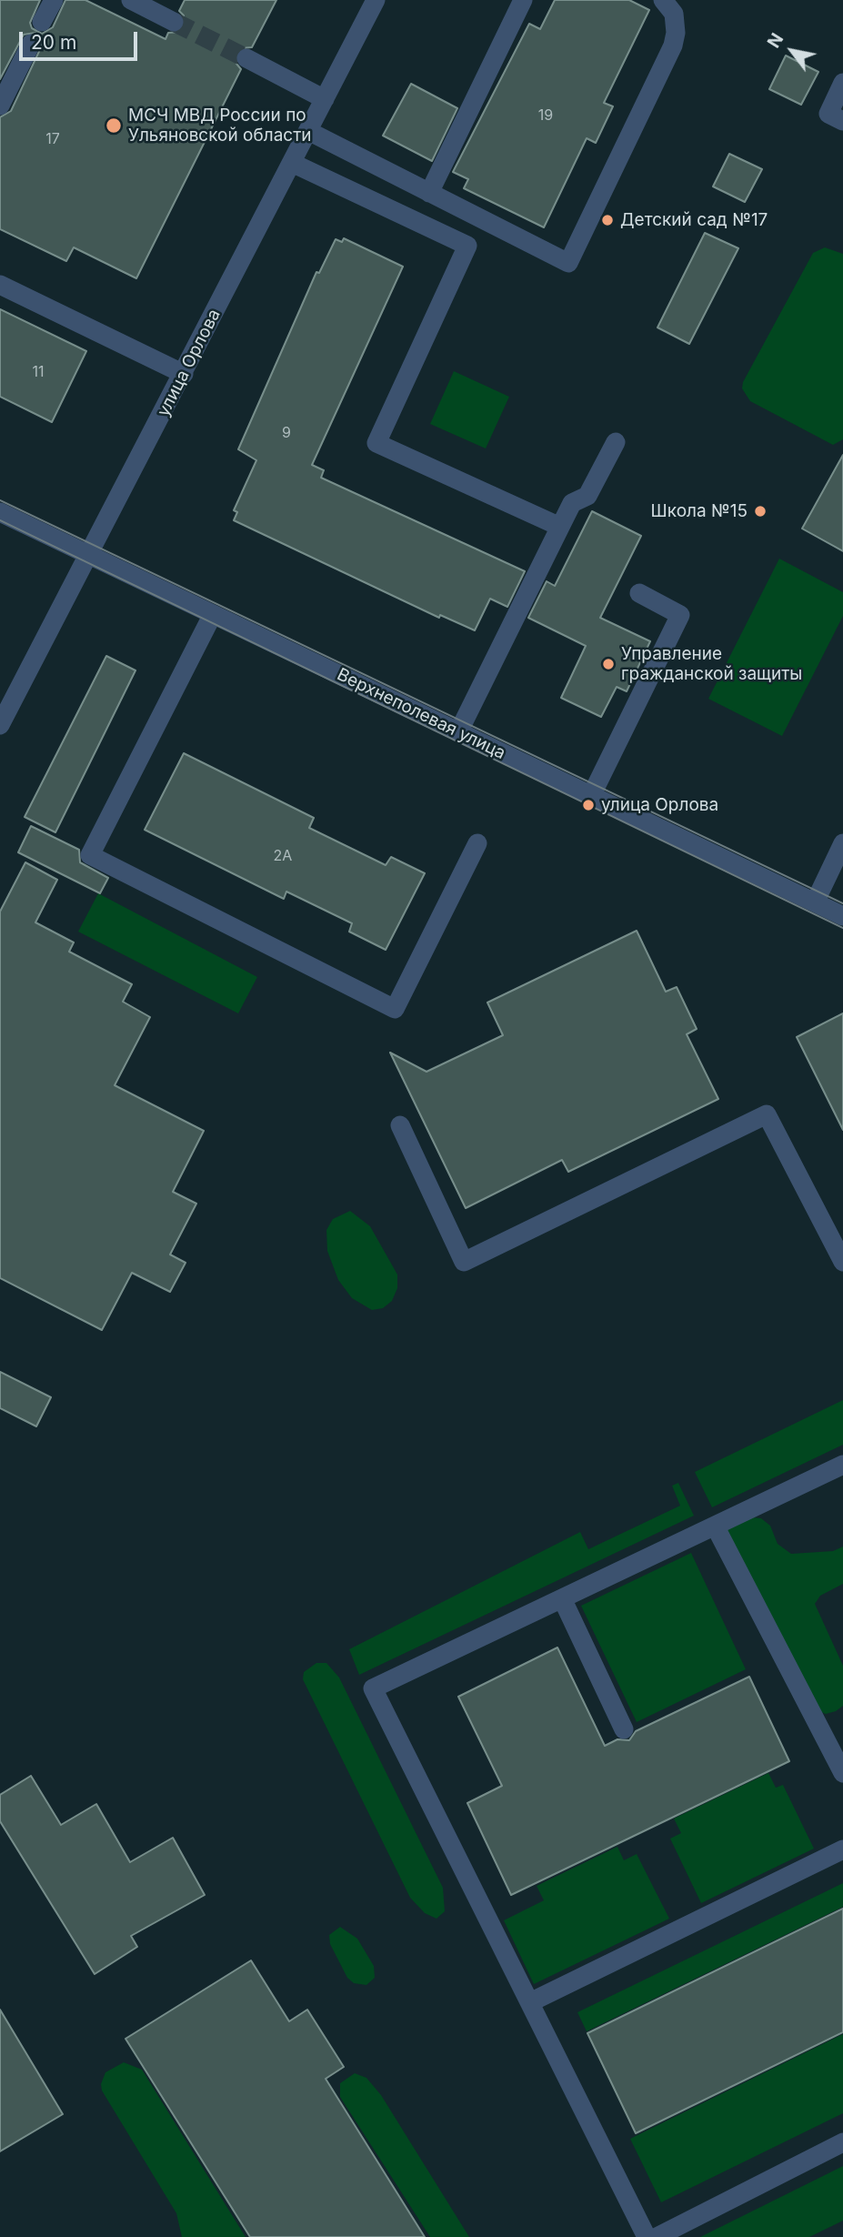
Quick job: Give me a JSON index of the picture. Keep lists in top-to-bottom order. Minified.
{"streets":{"street":["улица Орлова","Верхнеполевая улица"]},"crossings":[["улица Орлова","Верхнеполевая улица"]],"places":["МСЧ МВД России по Ульяновской области","Детский сад №17","Школа №15","Управление гражданской защиты","улица Орлова"],"house_numbers":["19","17","11","9","2А"],"scale_bar":"20 m","north":"top left"}
